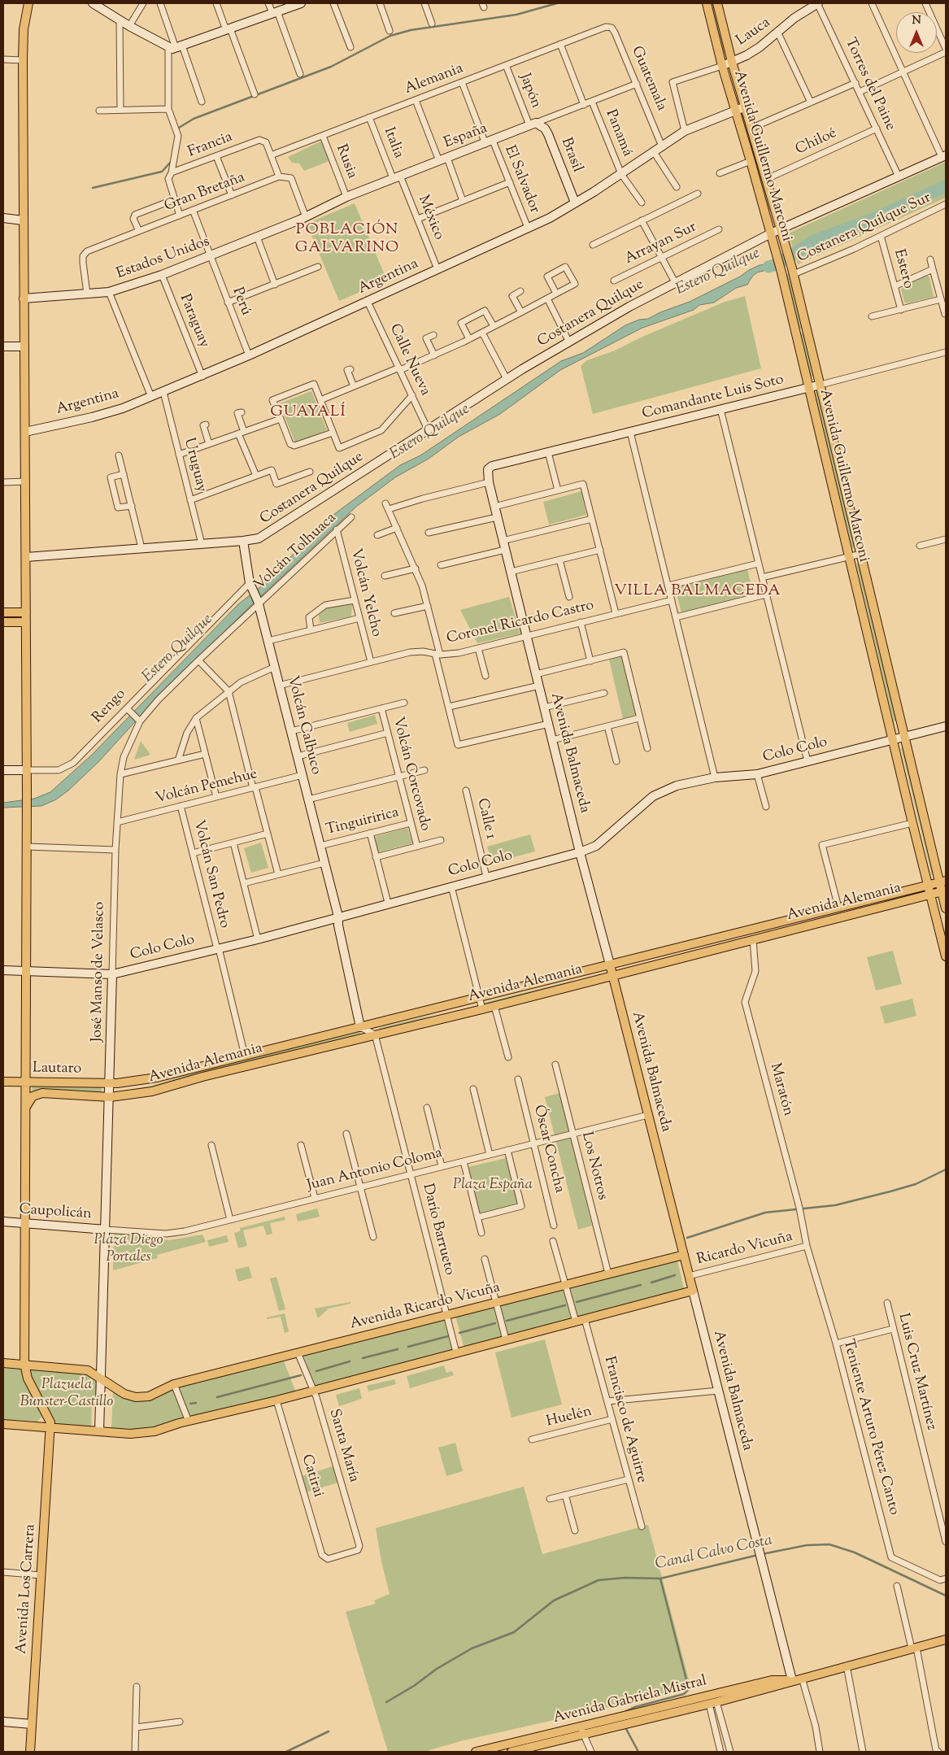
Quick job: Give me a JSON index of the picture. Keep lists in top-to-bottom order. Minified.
{"streets":{"main road":["Avenida Guillermo Marconi","Avenida Balmaceda","Avenida Alemania","Lautaro","Avenida Ricardo Vicuña","Avenida Los Carrera","Avenida Gabriela Mistral"],"street":["Lauca","Guatemala","Alemania","Torres del Paine","Japón","Panamá","España","Chiloé","Italia","Francia","Brasil","Rusia","El Salvador","Gran Bretaña","México","Costanera Quilque Sur","Arrayan Sur","Estados Unidos","Estero","Argentina","Perú","Costanera Quilque","Paraguay","Calle Nueva","Comandante Luis Soto","Uruguay","Volcán Tolhuaca","Volcán Yelcho","Coronel Ricardo Castro","Rengo","Volcán Calbuco","Colo Colo","Volcán Corcovado","Volcán Pemehue","Calle 1","Tinguiririca","Volcán San Pedro","José Manso de Velasco","Maratón","Óscar Concha","Los Notros","Juan Antonio Coloma","Caupolicán","Darío Barrueto","Ricardo Vicuña","Luis Cruz Martínez","Huelén","Francisco de Aguirre","Teniente Arturo Pérez Canto","Santa María","Catirai"]},"crossings":[["Lauca","Torres del Paine"],["Lauca","Avenida Guillermo Marconi"],["Guatemala","Alemania"],["Guatemala","España"],["Guatemala","Argentina"],["Alemania","Japón"],["Alemania","Italia"],["Alemania","Francia"],["Alemania","Rusia"],["Alemania","El Salvador"],["Torres del Paine","Chiloé"],["Torres del Paine","Costanera Quilque"],["Japón","España"],["Japón","Brasil"],["Panamá","España"],["Panamá","Argentina"],["España","Italia"],["España","Brasil"],["España","Rusia"],["España","El Salvador"],["España","México"],["España","Estados Unidos"],["Chiloé","Avenida Guillermo Marconi"],["Italia","México"],["Francia","Gran Bretaña"],["Brasil","Argentina"],["Avenida Guillermo Marconi","Costanera Quilque Sur"],["Avenida Guillermo Marconi","Argentina"],["Avenida Guillermo Marconi","Costanera Quilque"],["Avenida Guillermo Marconi","Comandante Luis Soto"],["Avenida Guillermo Marconi","Colo Colo"],["Avenida Guillermo Marconi","Avenida Alemania"],["El Salvador","Argentina"],["Gran Bretaña","Estados Unidos"],["Gran Bretaña","Perú"],["México","Argentina"],["Costanera Quilque Sur","Estero"],["Estados Unidos","Perú"],["Estados Unidos","Paraguay"],["Argentina","Perú"],["Argentina","Paraguay"],["Argentina","Calle Nueva"],["Argentina","Uruguay"],["Costanera Quilque","Calle Nueva"],["Costanera Quilque","Uruguay"],["Costanera Quilque","Volcán Calbuco"],["Comandante Luis Soto","Avenida Balmaceda"],["Volcán Tolhuaca","Volcán Yelcho"],["Volcán Tolhuaca","Volcán Calbuco"],["Volcán Tolhuaca","José Manso de Velasco"],["Volcán Yelcho","Coronel Ricardo Castro"],["Coronel Ricardo Castro","Volcán Calbuco"],["Coronel Ricardo Castro","Avenida Balmaceda"],["Rengo","Volcán Calbuco"],["Volcán Calbuco","Colo Colo"],["Volcán Calbuco","Volcán Pemehue"],["Volcán Calbuco","Tinguiririca"],["Volcán Calbuco","Avenida Alemania"],["Colo Colo","Avenida Balmaceda"],["Colo Colo","Calle 1"],["Colo Colo","Volcán San Pedro"],["Colo Colo","José Manso de Velasco"],["Avenida Balmaceda","Avenida Alemania"],["Avenida Balmaceda","Juan Antonio Coloma"],["Avenida Balmaceda","Ricardo Vicuña"],["Avenida Balmaceda","Avenida Ricardo Vicuña"],["Avenida Balmaceda","Avenida Gabriela Mistral"],["Volcán Corcovado","Tinguiririca"],["Volcán Pemehue","Volcán San Pedro"],["Volcán Pemehue","José Manso de Velasco"],["Volcán San Pedro","Avenida Alemania"],["Avenida Alemania","José Manso de Velasco"],["Avenida Alemania","Lautaro"],["Avenida Alemania","Maratón"],["Avenida Alemania","Darío Barrueto"],["José Manso de Velasco","Lautaro"],["José Manso de Velasco","Juan Antonio Coloma"],["José Manso de Velasco","Caupolicán"],["José Manso de Velasco","Avenida Ricardo Vicuña"],["Maratón","Ricardo Vicuña"],["Maratón","Teniente Arturo Pérez Canto"],["Óscar Concha","Juan Antonio Coloma"],["Los Notros","Juan Antonio Coloma"],["Los Notros","Avenida Ricardo Vicuña"],["Juan Antonio Coloma","Caupolicán"],["Juan Antonio Coloma","Darío Barrueto"],["Darío Barrueto","Avenida Ricardo Vicuña"],["Ricardo Vicuña","Teniente Arturo Pérez Canto"],["Avenida Ricardo Vicuña","Santa María"],["Huelén","Francisco de Aguirre"],["Santa María","Catirai"]],"districts":["POBLACIÓN GALVARINO","GUAYALÍ","VILLA BALMACEDA"],"water":["Estero Quilque","Canal Calvo Costa"],"parks":["Plaza España","Plaza Diego Portales","Plazuela Bunster-Castillo"],"north":"top"}
